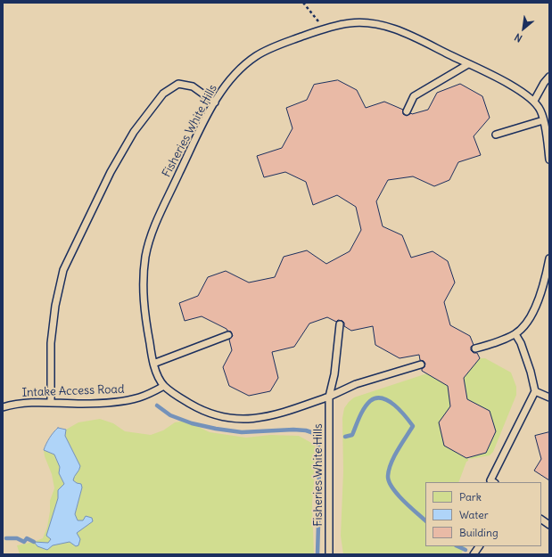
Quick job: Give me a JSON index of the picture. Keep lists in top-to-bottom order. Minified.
{"streets":{"lane":["Fisheries White Hills","Intake Access Road"]},"crossings":[["Fisheries White Hills","Intake Access Road"]],"legend":["Park","Water","Building"],"north":"bottom left"}
